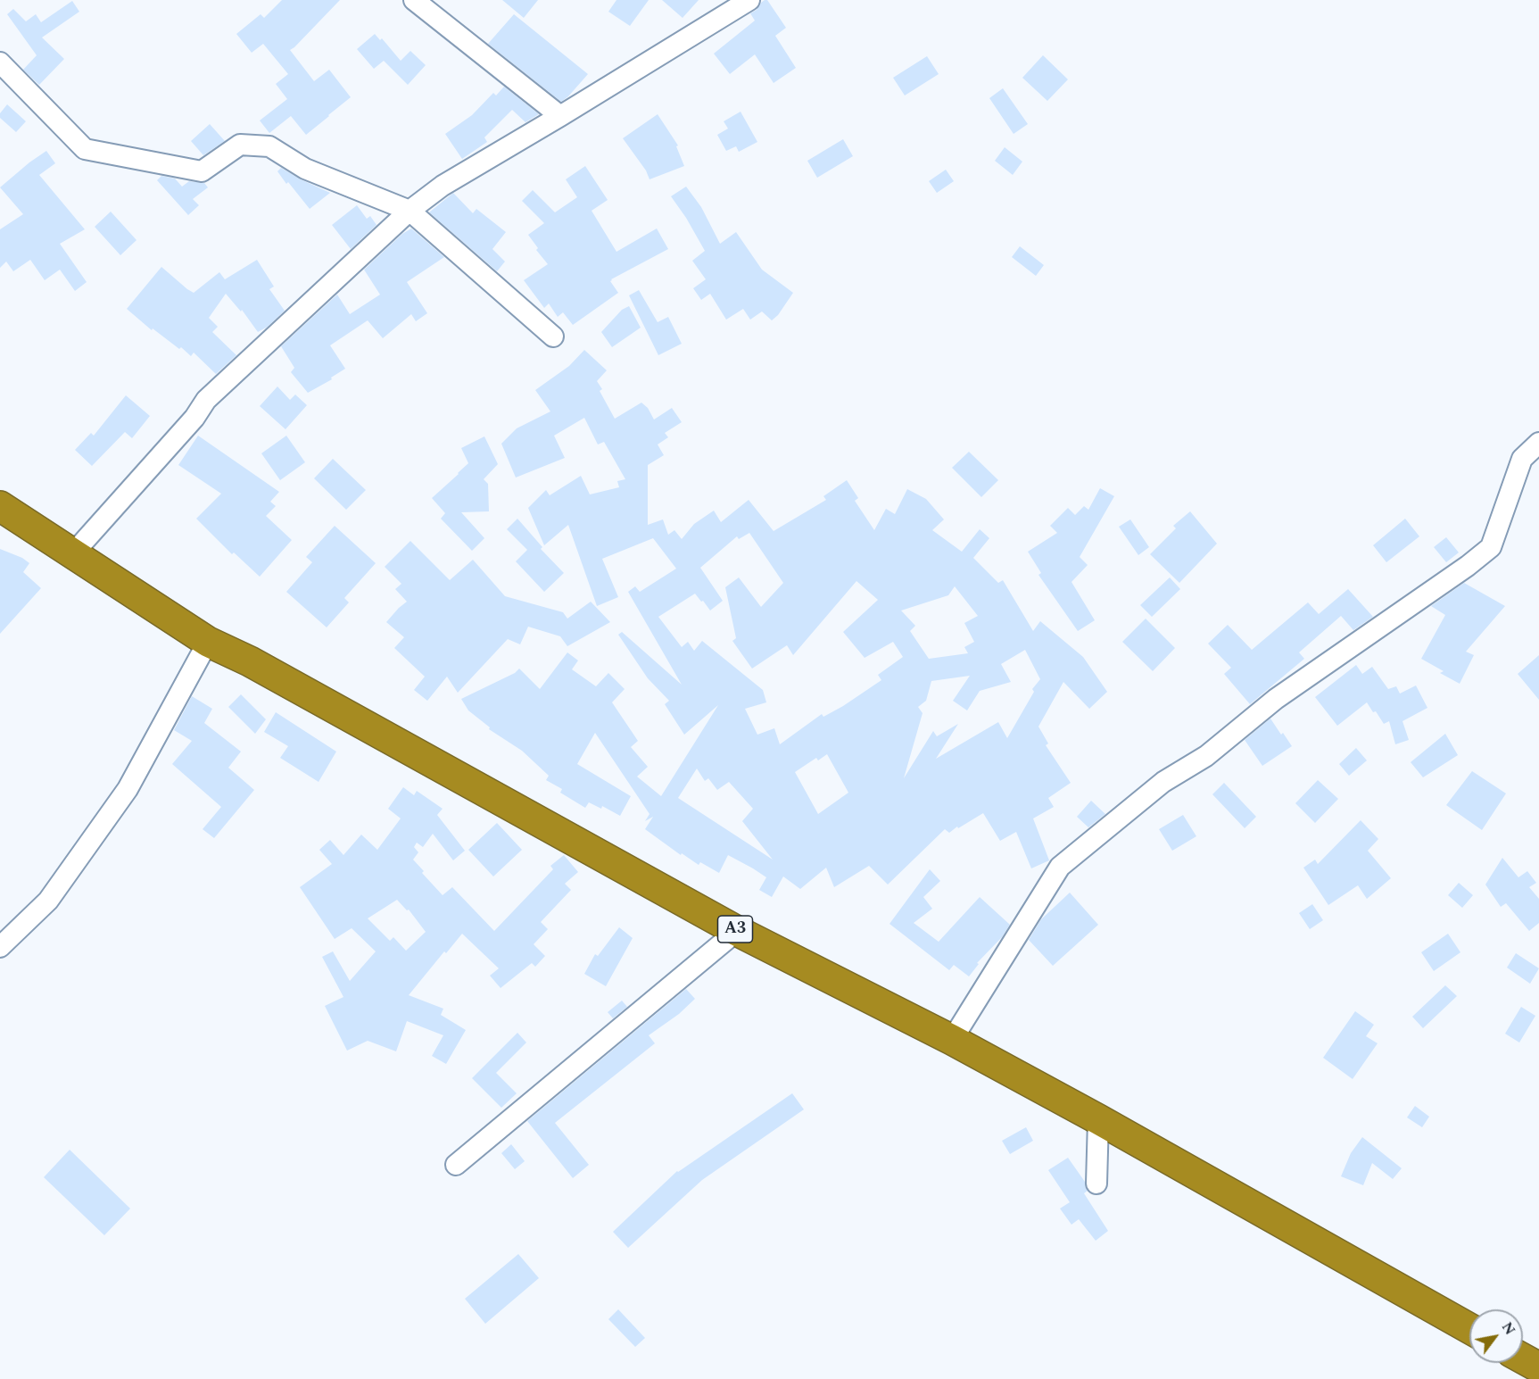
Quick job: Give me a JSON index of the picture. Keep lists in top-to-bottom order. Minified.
{"streets":{"highway":["A3"]},"north":"top right"}
